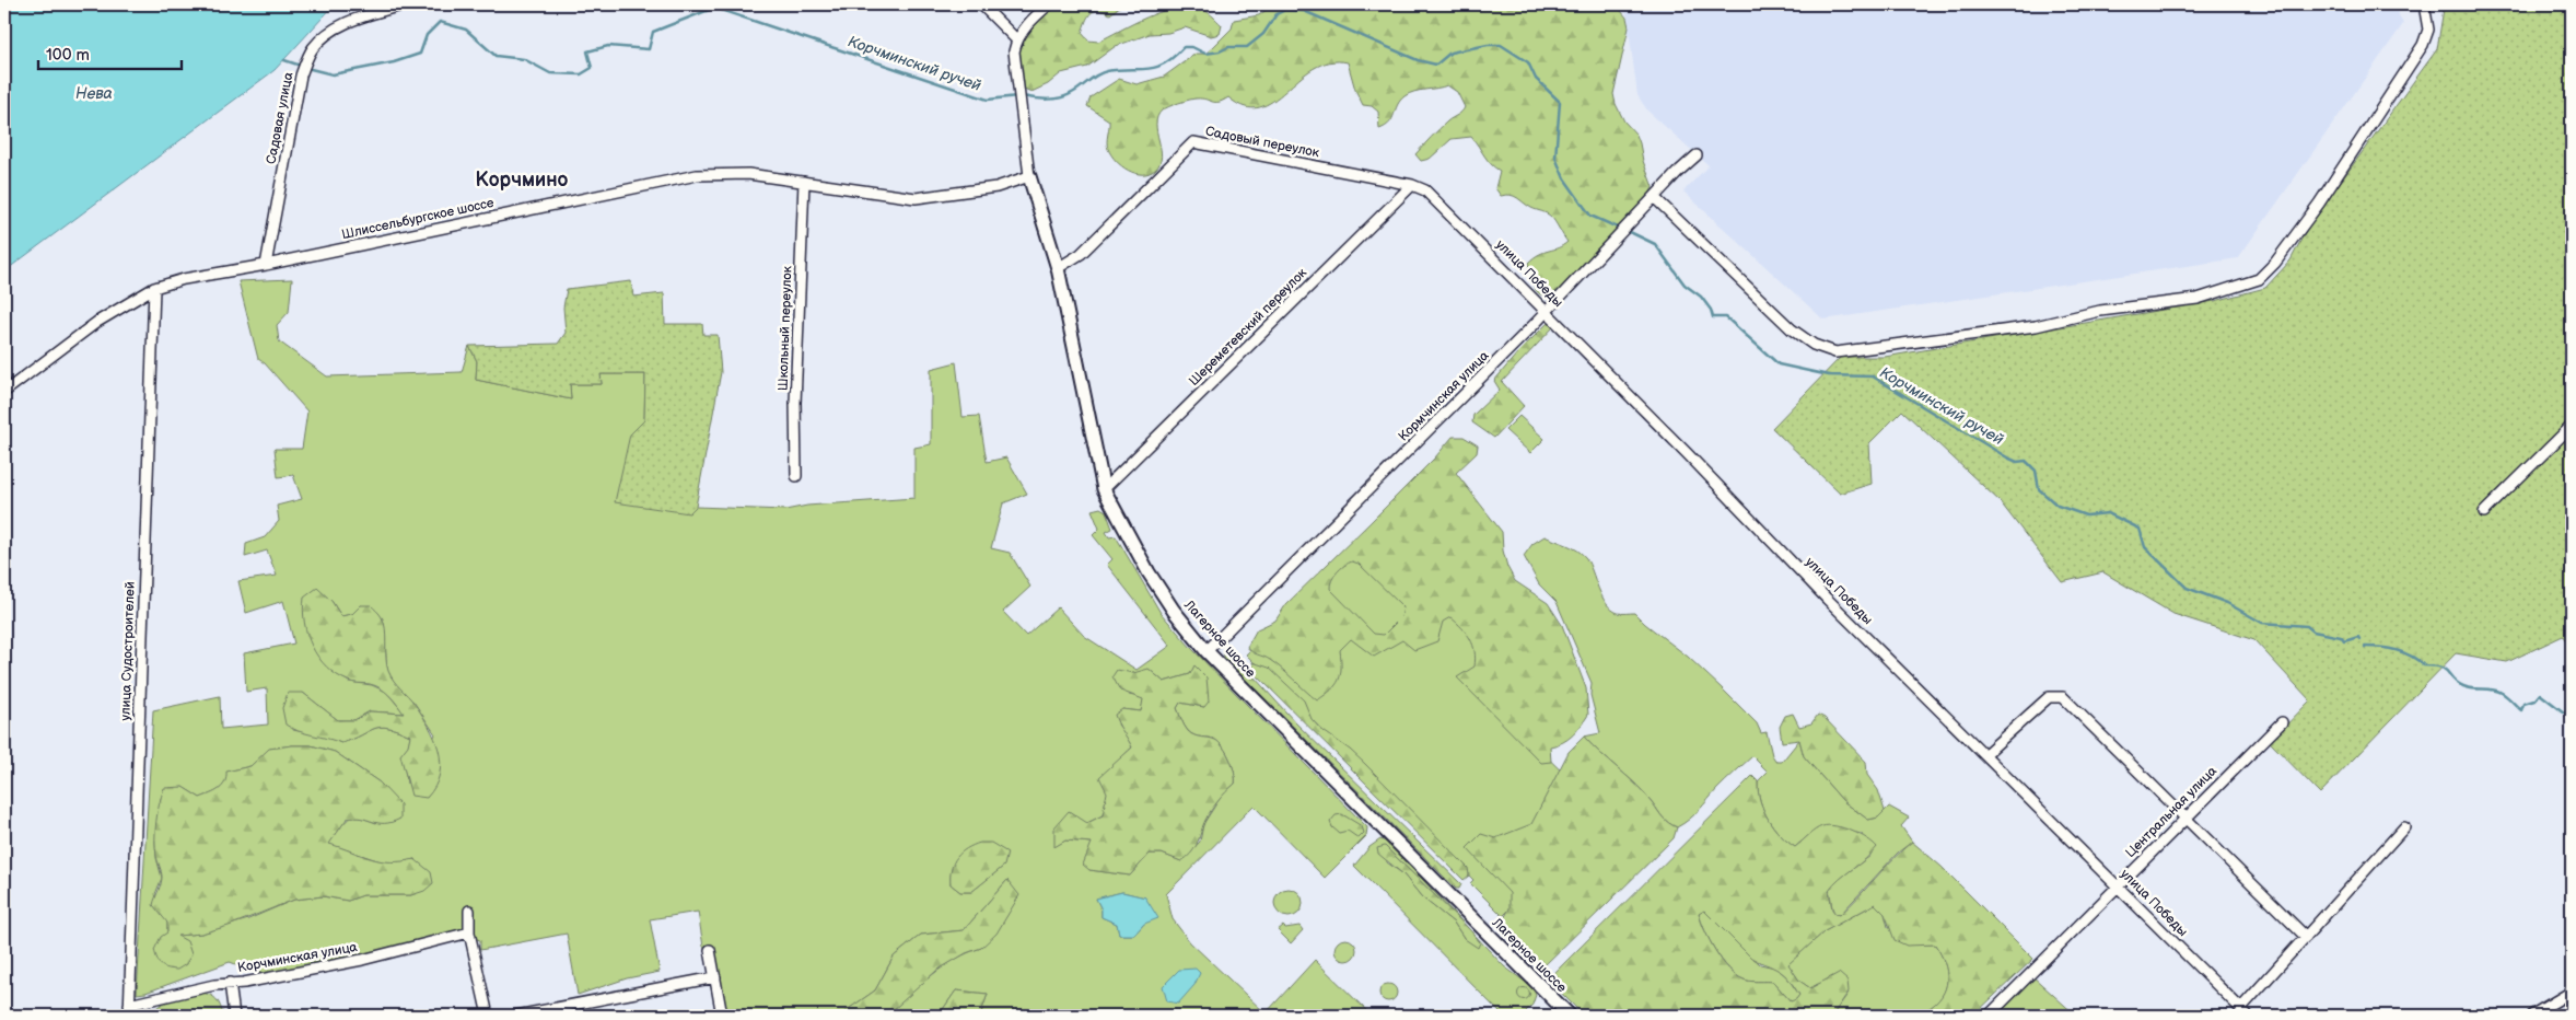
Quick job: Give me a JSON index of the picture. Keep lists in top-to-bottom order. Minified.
{"streets":{"street":["Садовая улица","Садовый переулок","Шлиссельбургское шоссе","улица Победы","Шереметевский переулок","Школьный переулок","Кормчинская улица","Лагерное шоссе","улица Судостроителей","Центральная улица","Корчминская улица"]},"crossings":[["Садовая улица","Шлиссельбургское шоссе"],["Садовый переулок","улица Победы"],["Садовый переулок","Шереметевский переулок"],["Садовый переулок","Лагерное шоссе"],["Шлиссельбургское шоссе","Школьный переулок"],["Шлиссельбургское шоссе","Лагерное шоссе"],["Шлиссельбургское шоссе","улица Судостроителей"],["улица Победы","Шереметевский переулок"],["улица Победы","Кормчинская улица"],["улица Победы","Центральная улица"],["Шереметевский переулок","Лагерное шоссе"],["Кормчинская улица","Лагерное шоссе"],["улица Судостроителей","Корчминская улица"]],"districts":["Корчмино"],"water":["Корчминский ручей","Нева"],"scale_bar":"100 m"}
